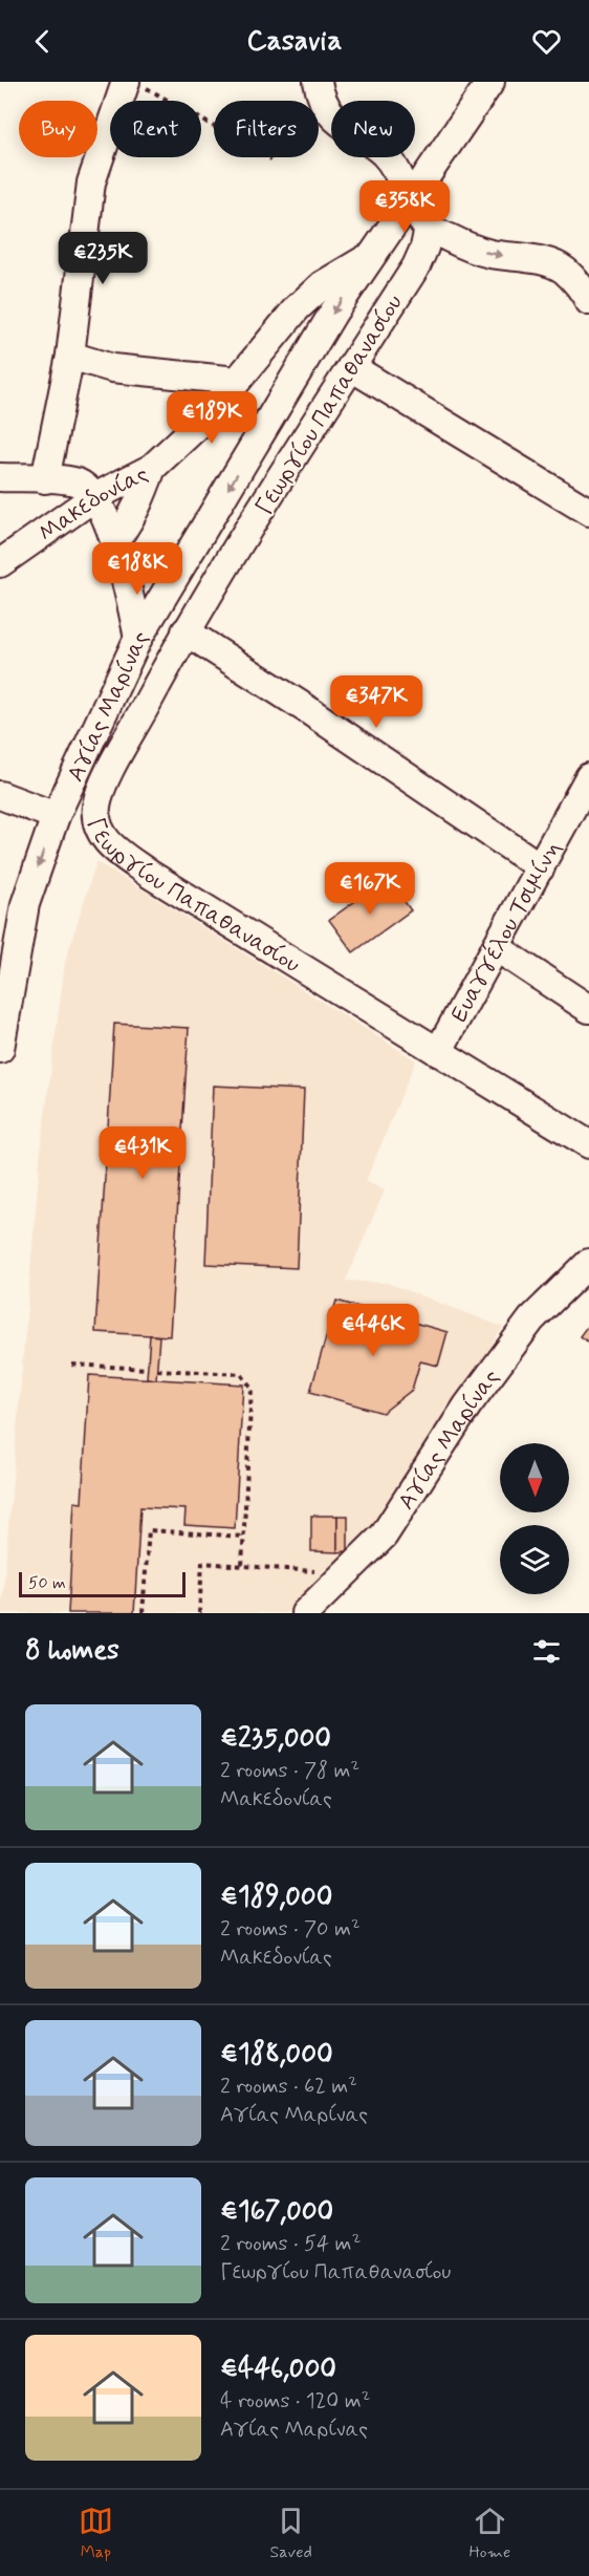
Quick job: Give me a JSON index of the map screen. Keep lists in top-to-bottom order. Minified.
{"streets":{"street":["Γεωργίου Παπαθανασίου","Μακεδονίας","Αγίας Μαρίνας","Ευαγγέλου Τσιμίνη"]},"crossings":[["Γεωργίου Παπαθανασίου","Ευαγγέλου Τσιμίνη"],["Μακεδονίας","Αγίας Μαρίνας"]],"scale_bar":"50 m","north":"bottom","page":{"header":"Casavia","chip":["Buy","Rent","Filters","New"],"price":["€358K","€235K","€189K","€188K","€347K","€167K","€431K","€446K"],"scale":"50 m","heading":"8 homes","list":[{"name":"€235,000","note":"2 rooms · 78 m² · Μακεδονίας"},{"name":"€189,000","note":"2 rooms · 70 m² · Μακεδονίας"},{"name":"€188,000","note":"2 rooms · 62 m² · Αγίας Μαρίνας"},{"name":"€167,000","note":"2 rooms · 54 m² · Γεωργίου Παπαθανασίου"},{"name":"€446,000","note":"4 rooms · 120 m² · Αγίας Μαρίνας"}],"tabs":["Map","Saved","Home"]}}
